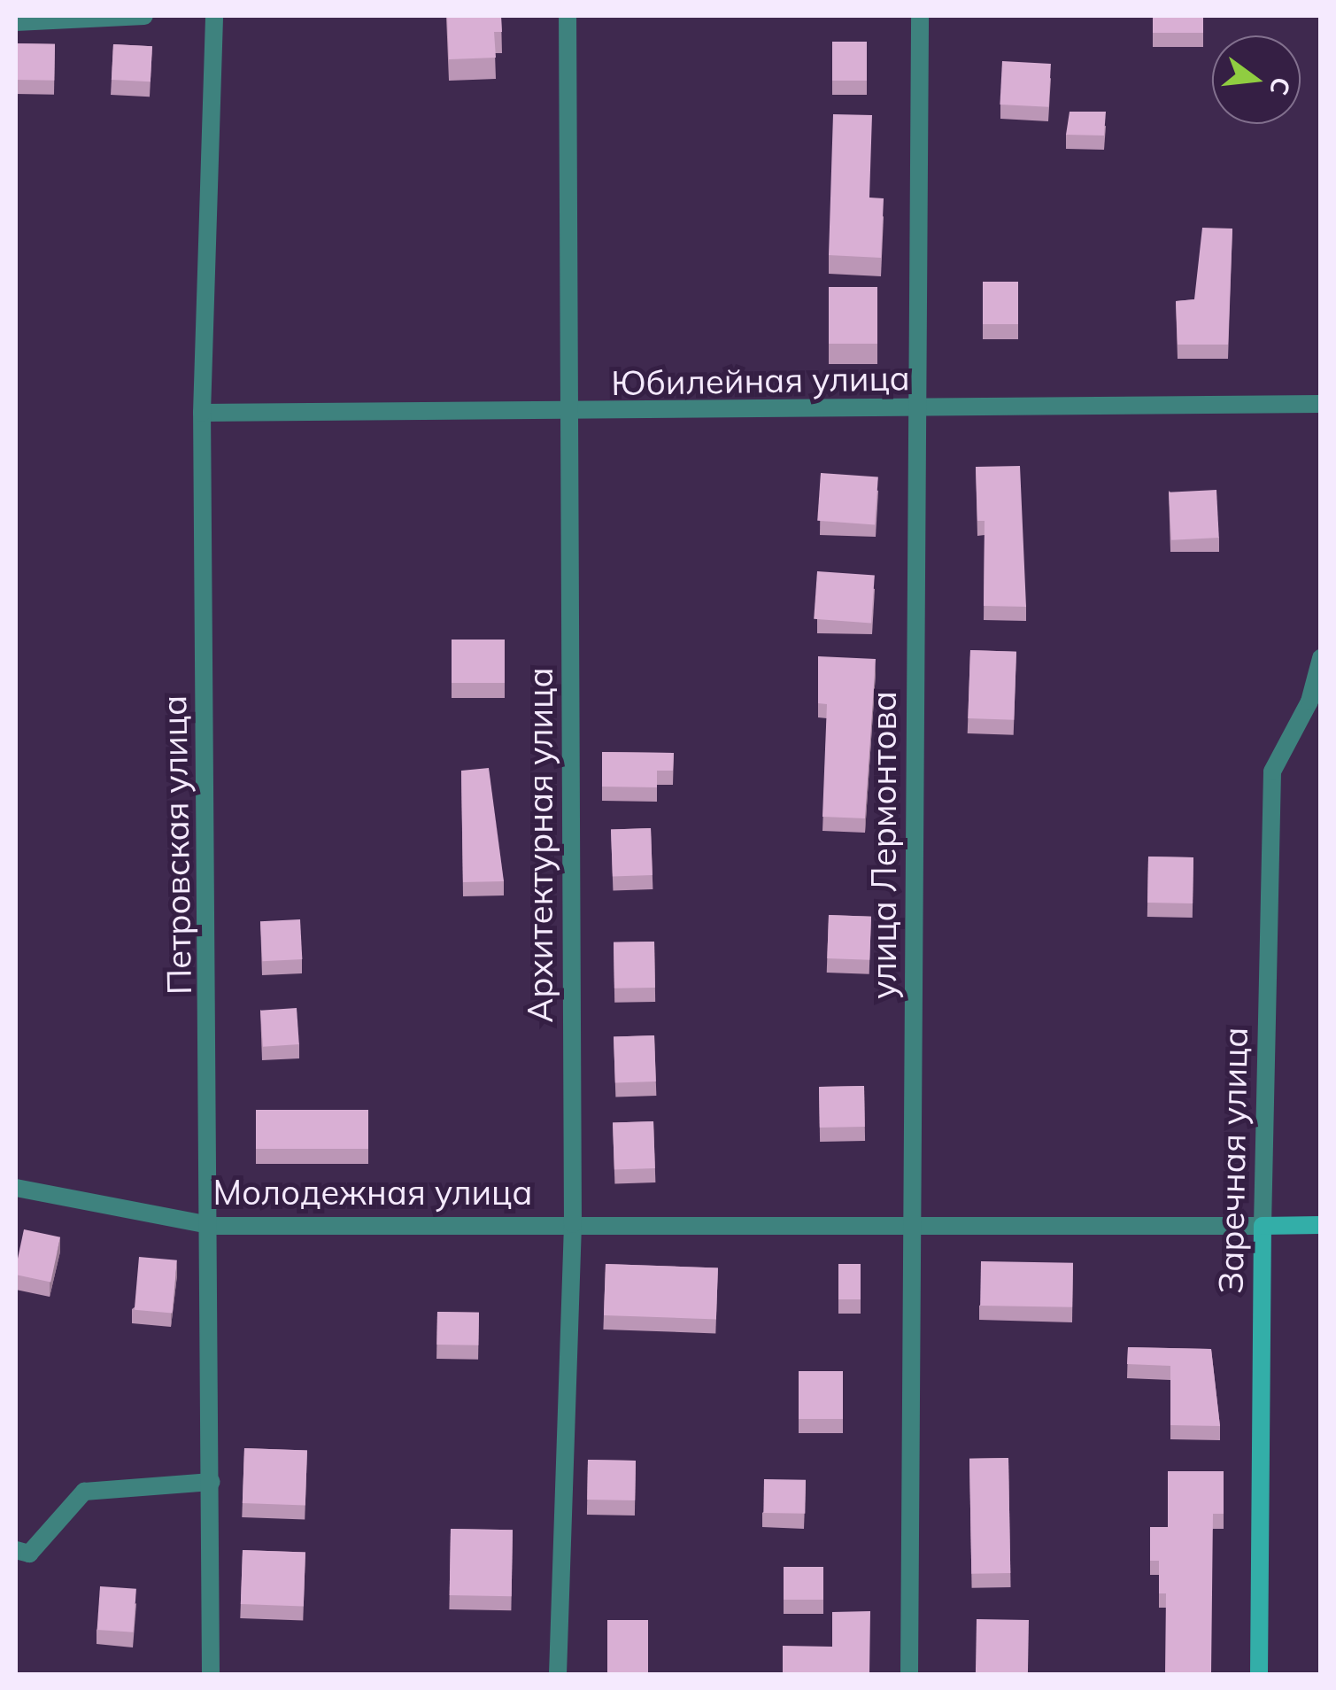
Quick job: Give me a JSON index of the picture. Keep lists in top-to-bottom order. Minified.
{"streets":{"street":["Юбилейная улица","Петровская улица","Архитектурная улица","улица Лермонтова","Заречная улица","Молодежная улица"]},"crossings":[["Юбилейная улица","Петровская улица"],["Юбилейная улица","Архитектурная улица"],["Юбилейная улица","улица Лермонтова"],["Петровская улица","Молодежная улица"],["Архитектурная улица","Молодежная улица"],["улица Лермонтова","Молодежная улица"],["Заречная улица","Молодежная улица"]],"north":"right"}
